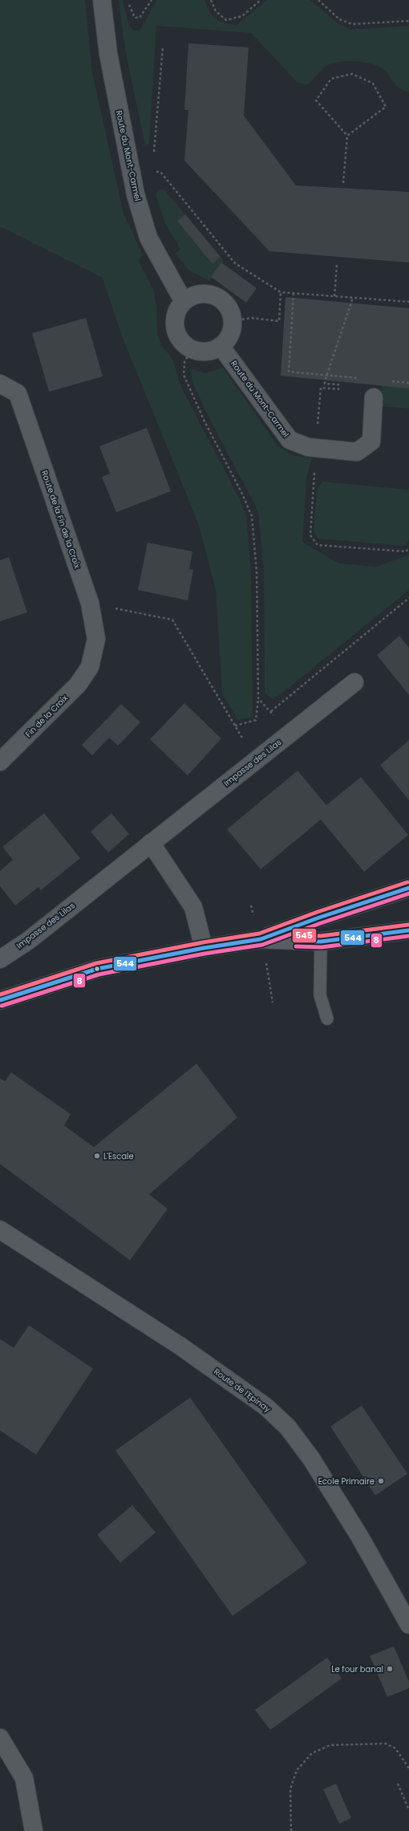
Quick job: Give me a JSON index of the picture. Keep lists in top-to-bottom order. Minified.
{"streets":{"street":["Route du Mont-Carmel","Route de la Fin de la Croix","Fin de la Croix","Impasse des Lilas","Route de l'Epinay"]},"crossings":[["Route de la Fin de la Croix","Fin de la Croix"]],"places":["L'Escale","Ecole Primaire","Le four banal"],"lines":["transit line 545","transit line 544","transit line 8"]}
